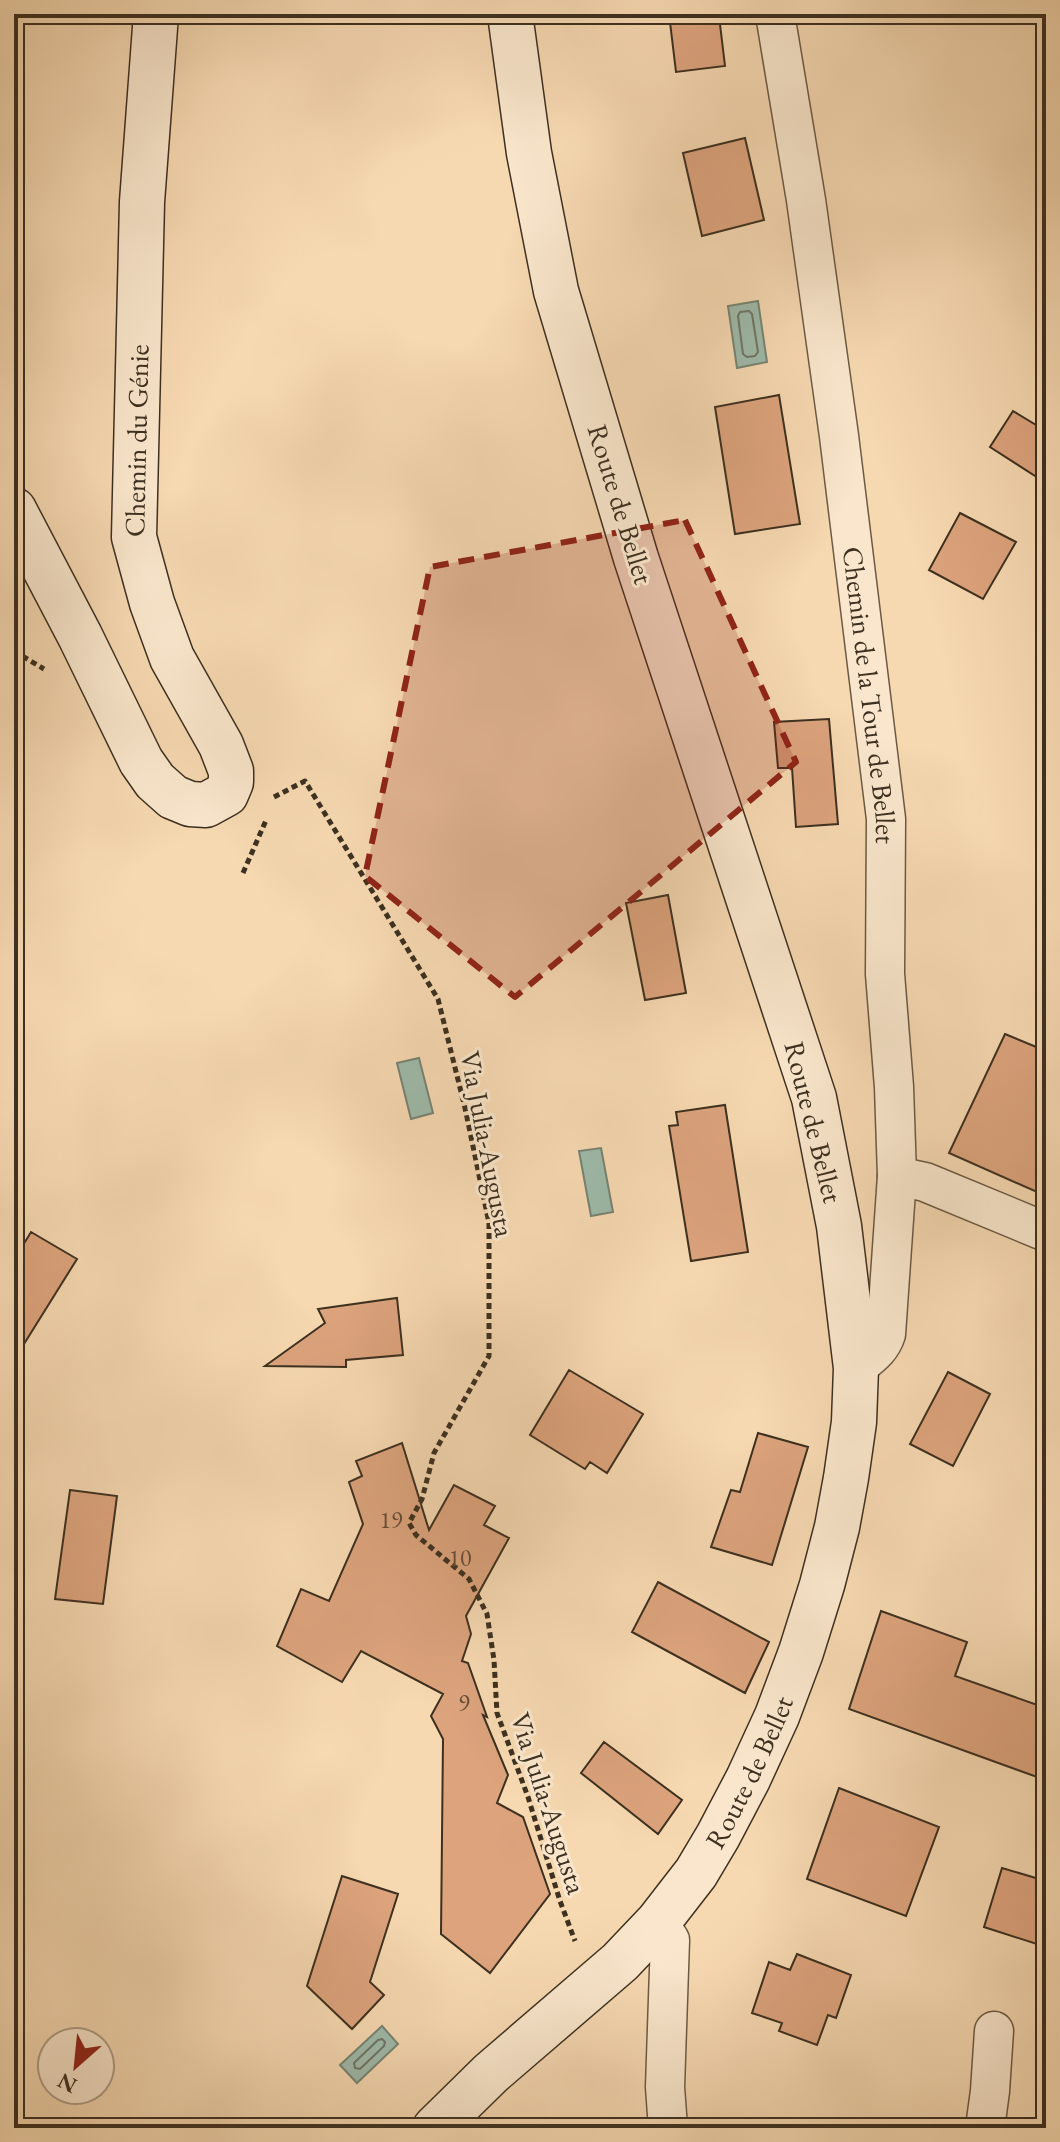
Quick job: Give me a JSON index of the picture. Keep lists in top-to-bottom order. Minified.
{"streets":{"main road":["Chemin du Génie","Route de Bellet"],"street":["Chemin de la Tour de Bellet"],"path":["Via Julia-Augusta"]},"crossings":[["Route de Bellet","Chemin de la Tour de Bellet"],["Route de Bellet","Via Julia-Augusta"]],"house_numbers":["19","10","9"],"north":"bottom left"}
